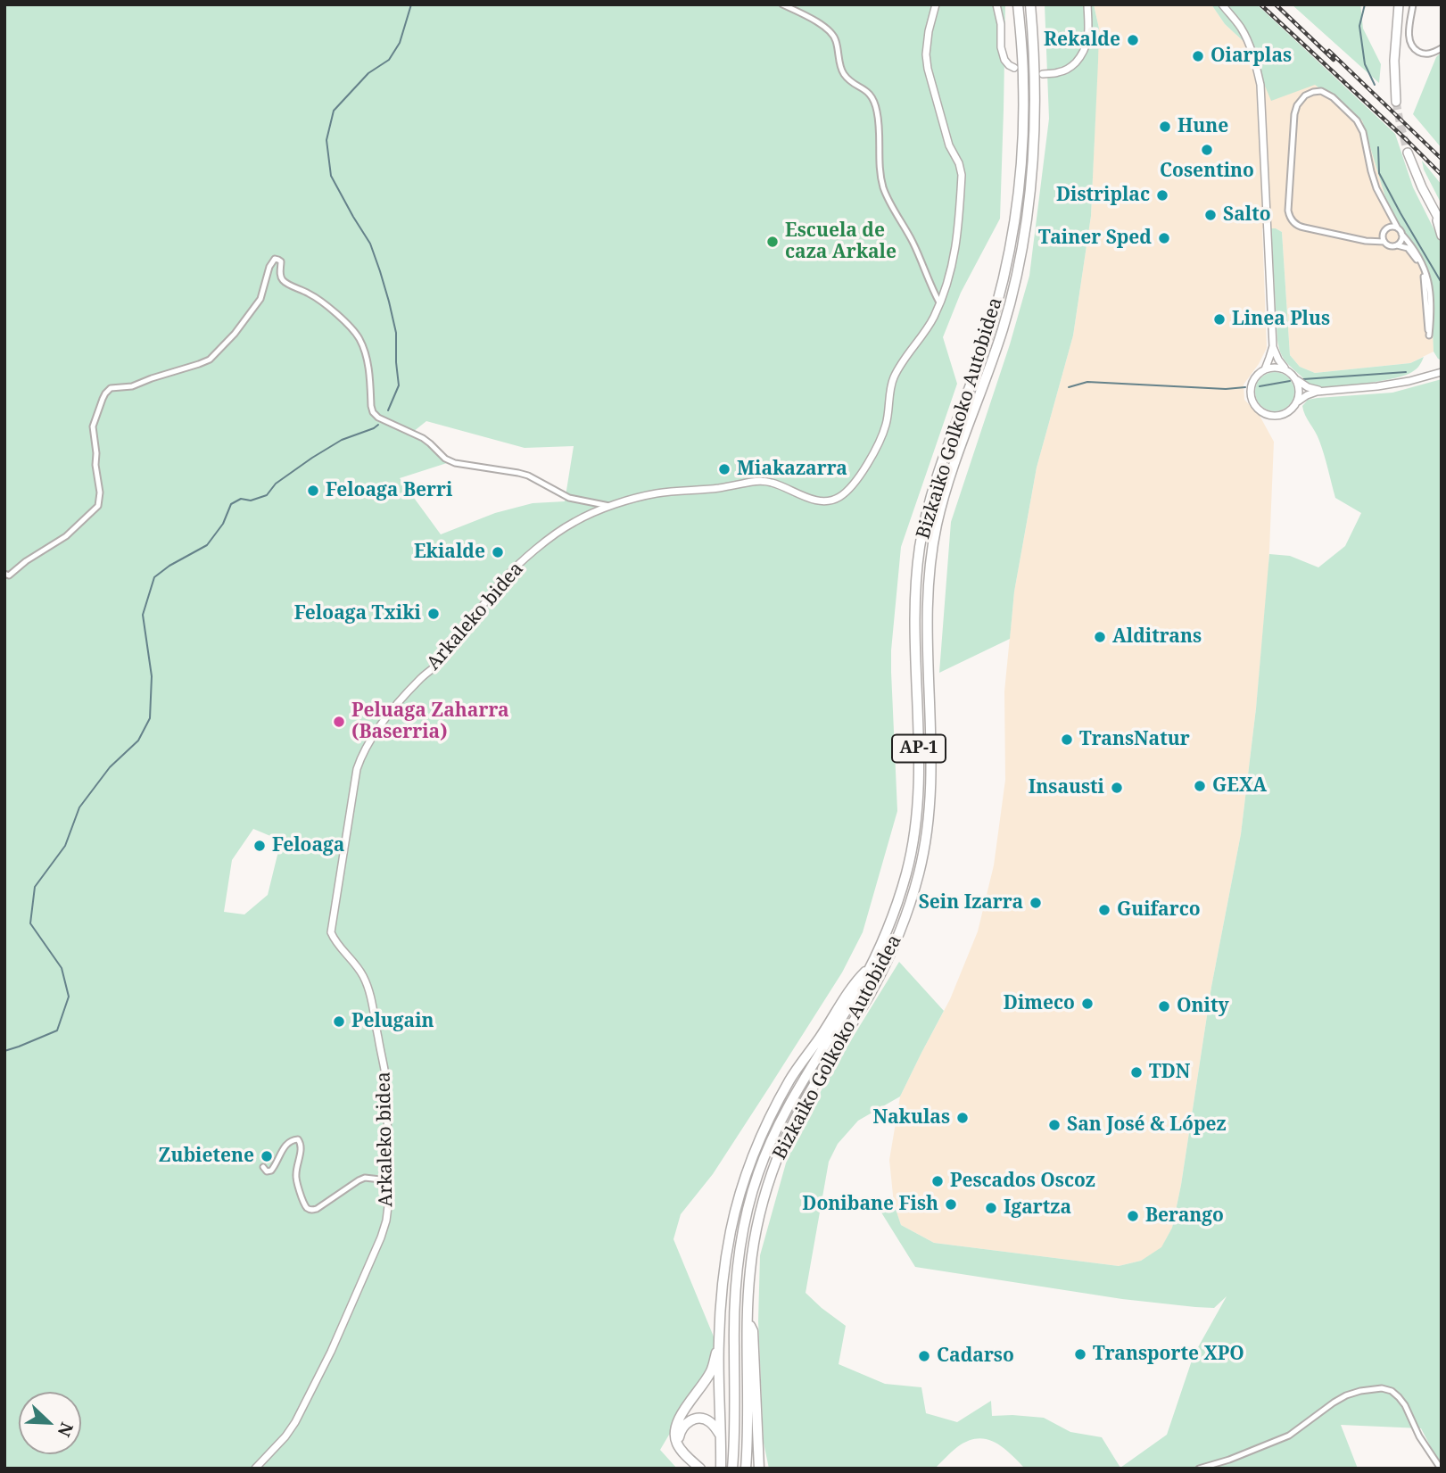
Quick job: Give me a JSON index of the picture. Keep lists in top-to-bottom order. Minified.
{"streets":{"highway":["Bizkaiko Golkoko Autobidea","AP-1"],"street":["Arkaleko bidea"]},"places":["Rekalde","Oiarplas","Hune","Cosentino","Distriplac","Salto","Tainer Sped","Escuela de caza Arkale","Linea Plus","Miakazarra","Feloaga Berri","Ekialde","Feloaga Txiki","Alditrans","Peluaga Zaharra (Baserria)","TransNatur","GEXA","Insausti","Feloaga","Sein Izarra","Guifarco","Dimeco","Onity","Pelugain","TDN","Nakulas","San José & López","Zubietene","Pescados Oscoz","Donibane Fish","Igartza","Berango","Transporte XPO","Cadarso"],"north":"bottom right"}
